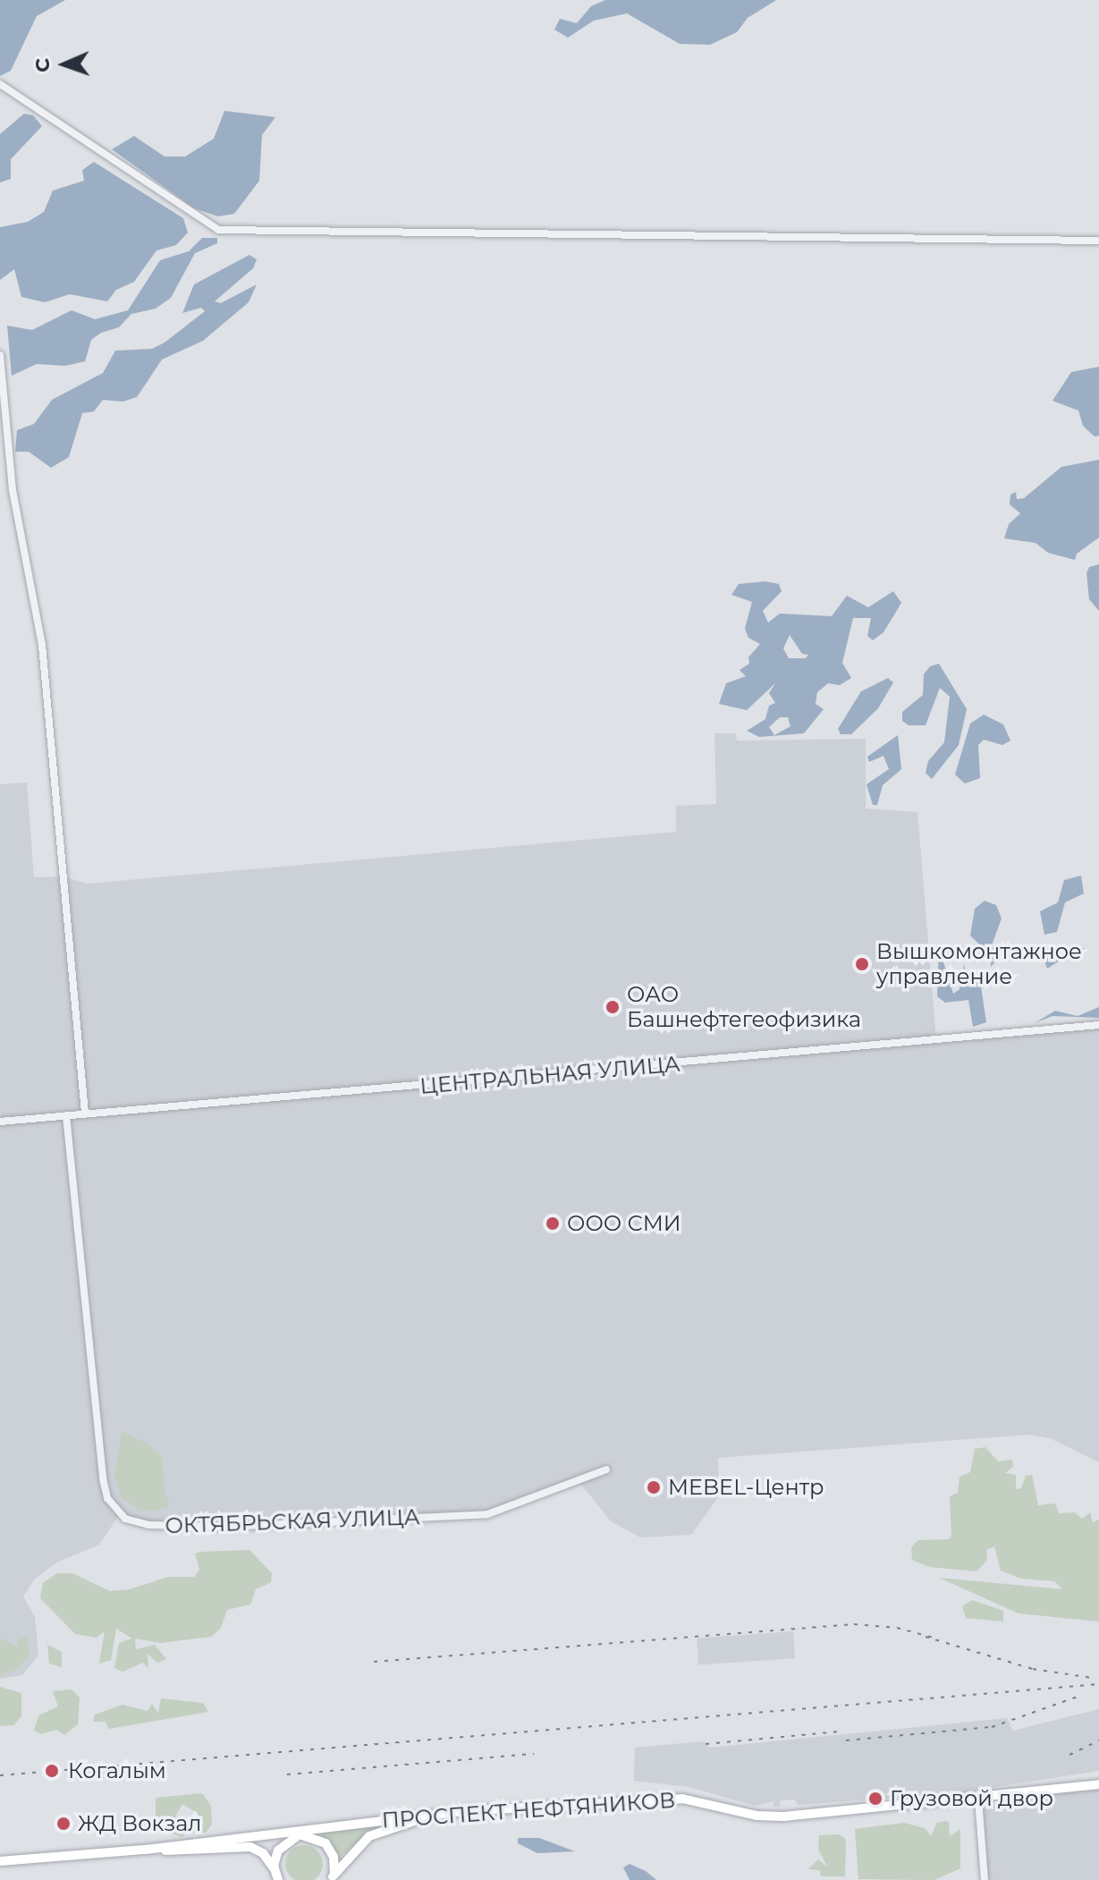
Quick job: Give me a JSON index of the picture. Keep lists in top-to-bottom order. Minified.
{"streets":{"main road":["ПРОСПЕКТ НЕФТЯНИКОВ"],"street":["ЦЕНТРАЛЬНАЯ УЛИЦА","ОКТЯБРЬСКАЯ УЛИЦА"]},"crossings":[["ЦЕНТРАЛЬНАЯ УЛИЦА","ОКТЯБРЬСКАЯ УЛИЦА"]],"places":["Вышкомонтажное управление","ОАО Башнефтегеофизика","ООО СМИ","MEBEL-Центр","Когалым","Грузовой двор","ЖД Вокзал"],"north":"left"}
